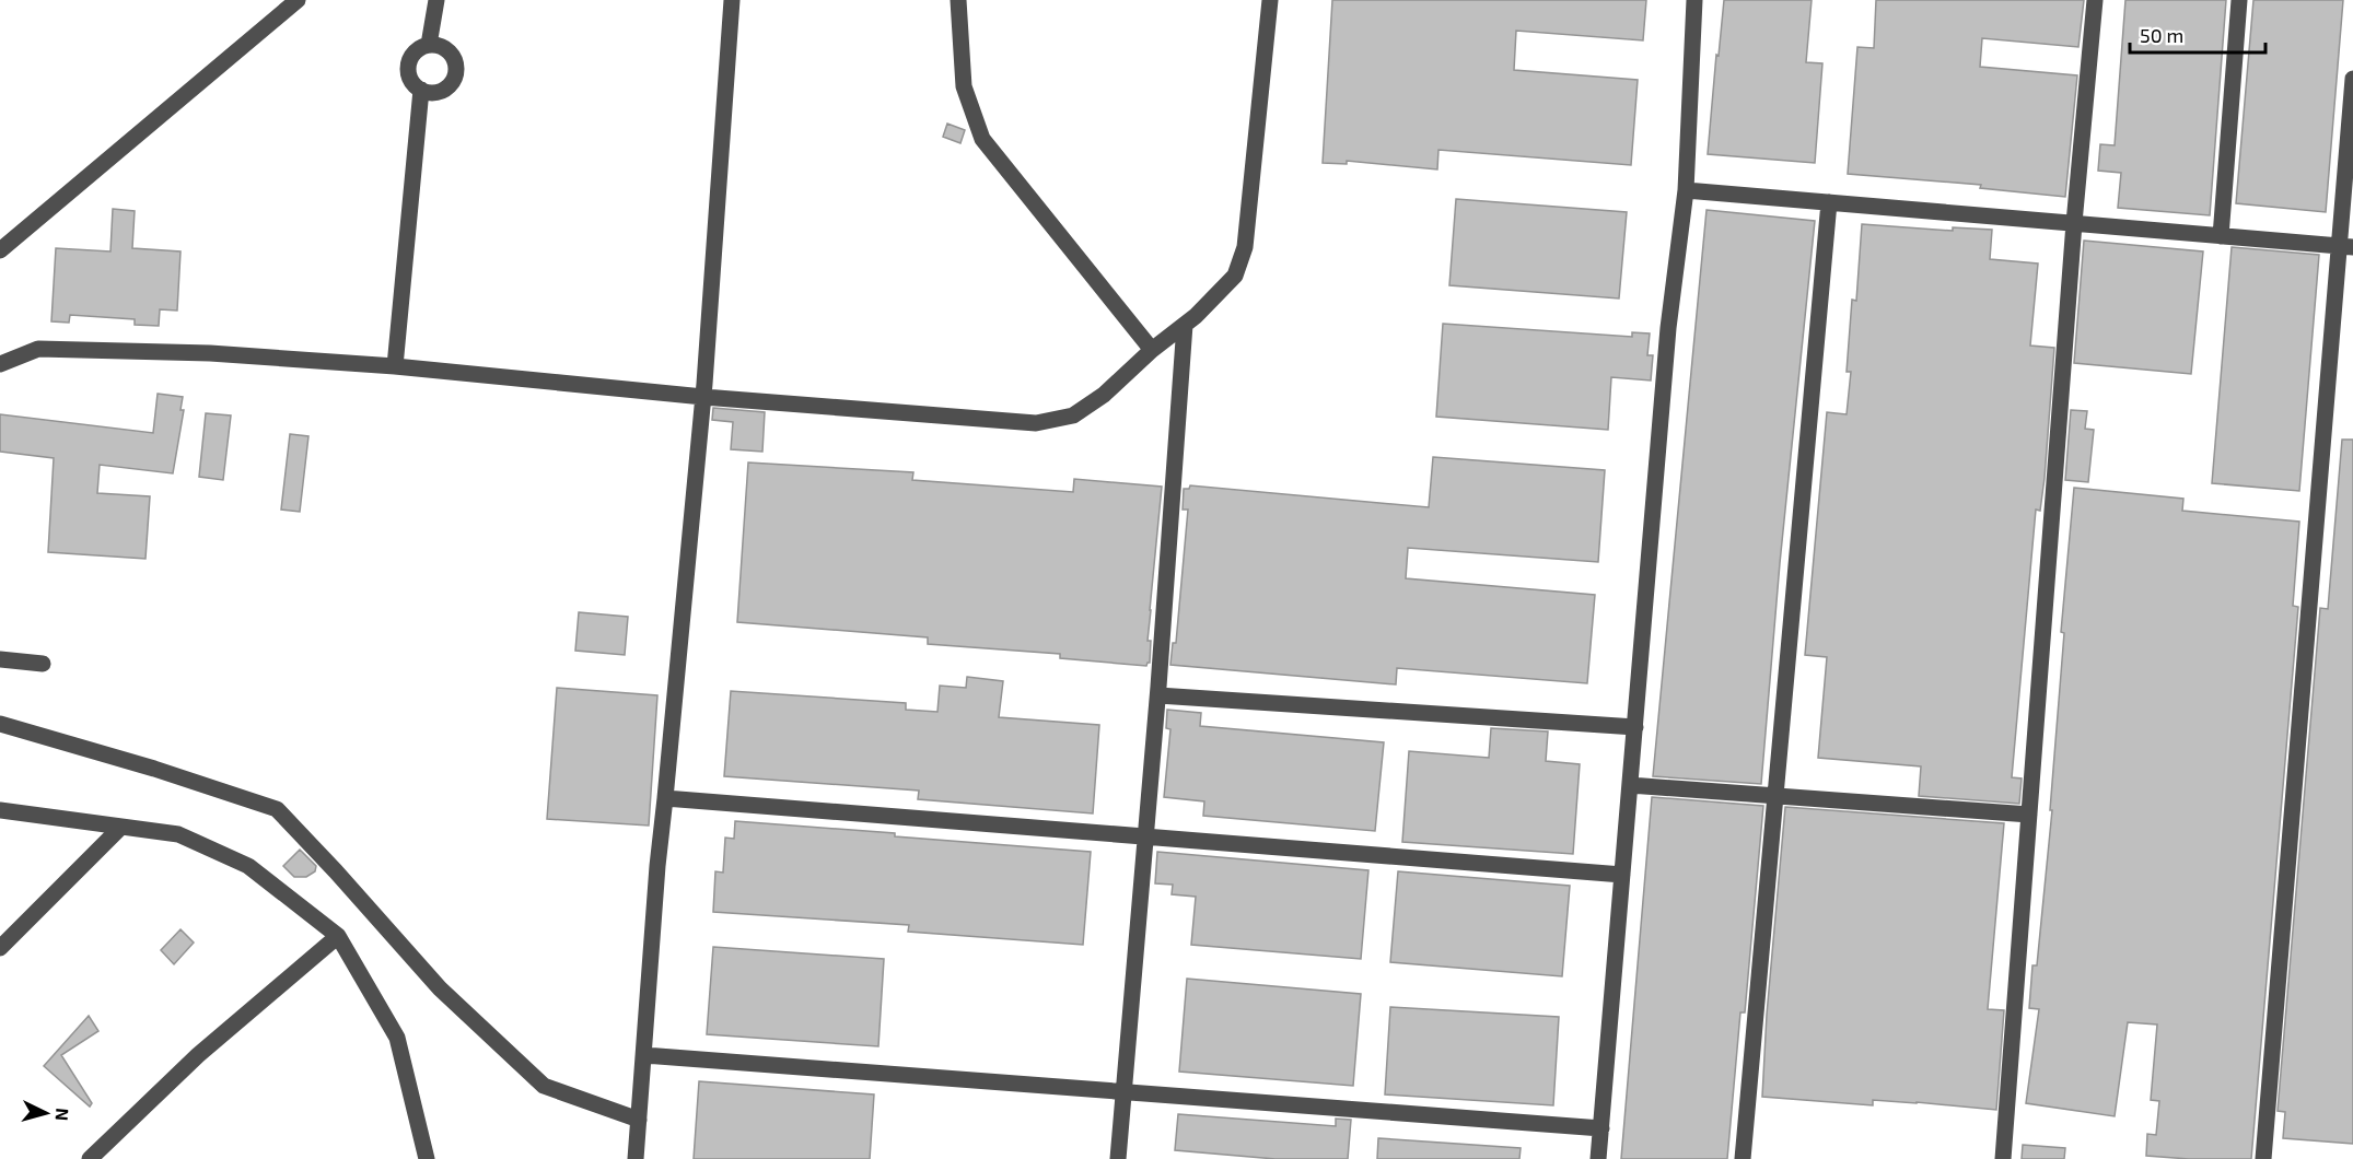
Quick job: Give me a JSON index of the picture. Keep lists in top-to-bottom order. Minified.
{"scale_bar":"50 m","north":"right"}
